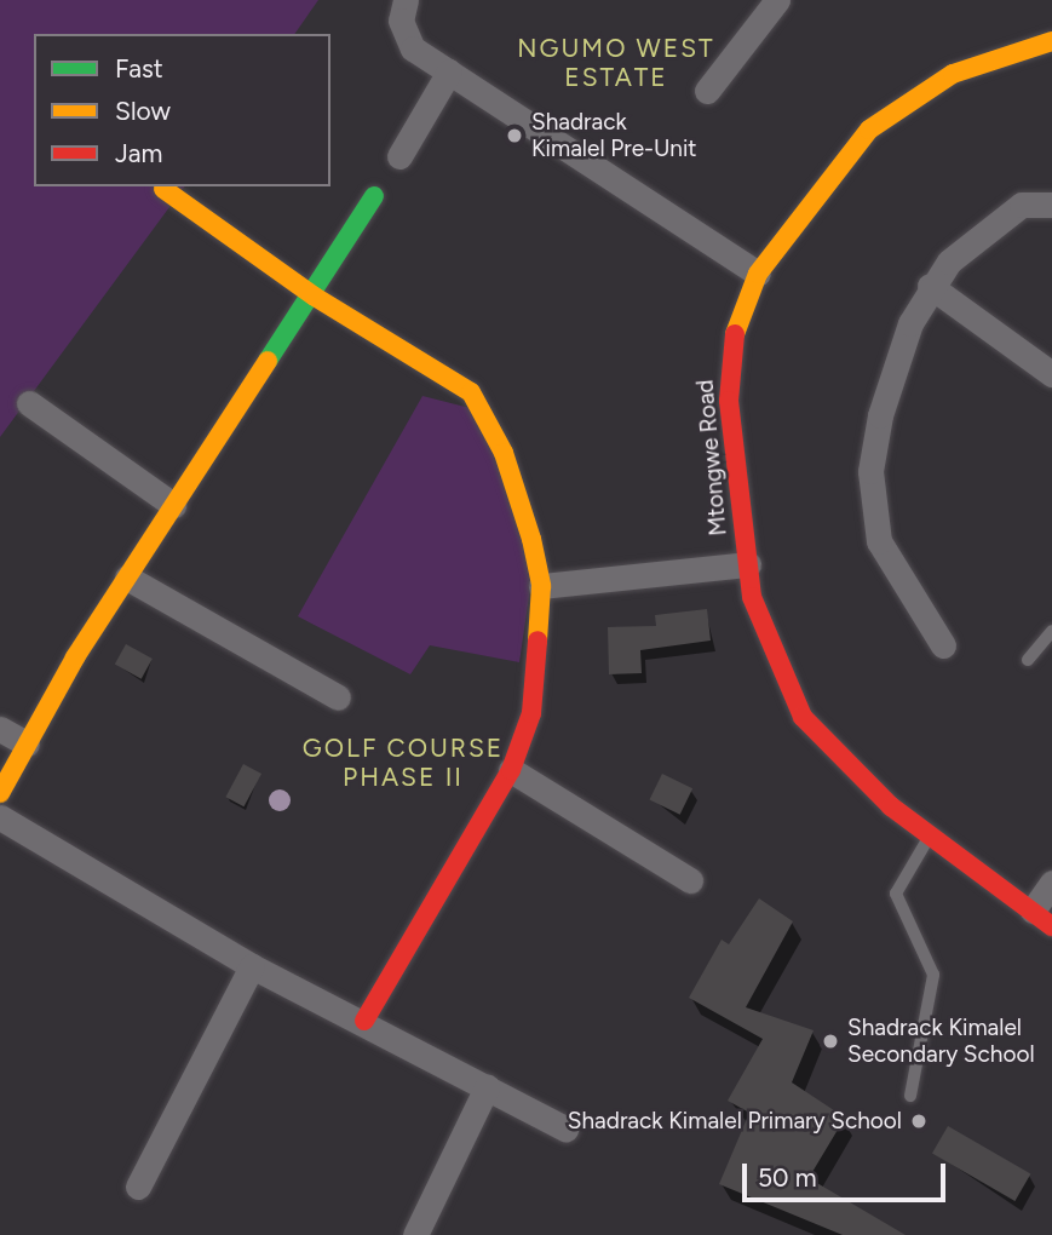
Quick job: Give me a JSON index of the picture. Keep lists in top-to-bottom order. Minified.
{"streets":{"street":["Mtongwe Road"]},"districts":["NGUMO WEST ESTATE","GOLF COURSE PHASE II"],"places":["Shadrack Kimalel Pre-Unit","Shadrack Kimalel Secondary School","Shadrack Kimalel Primary School"],"legend":["Fast","Slow","Jam"],"scale_bar":"50 m"}
